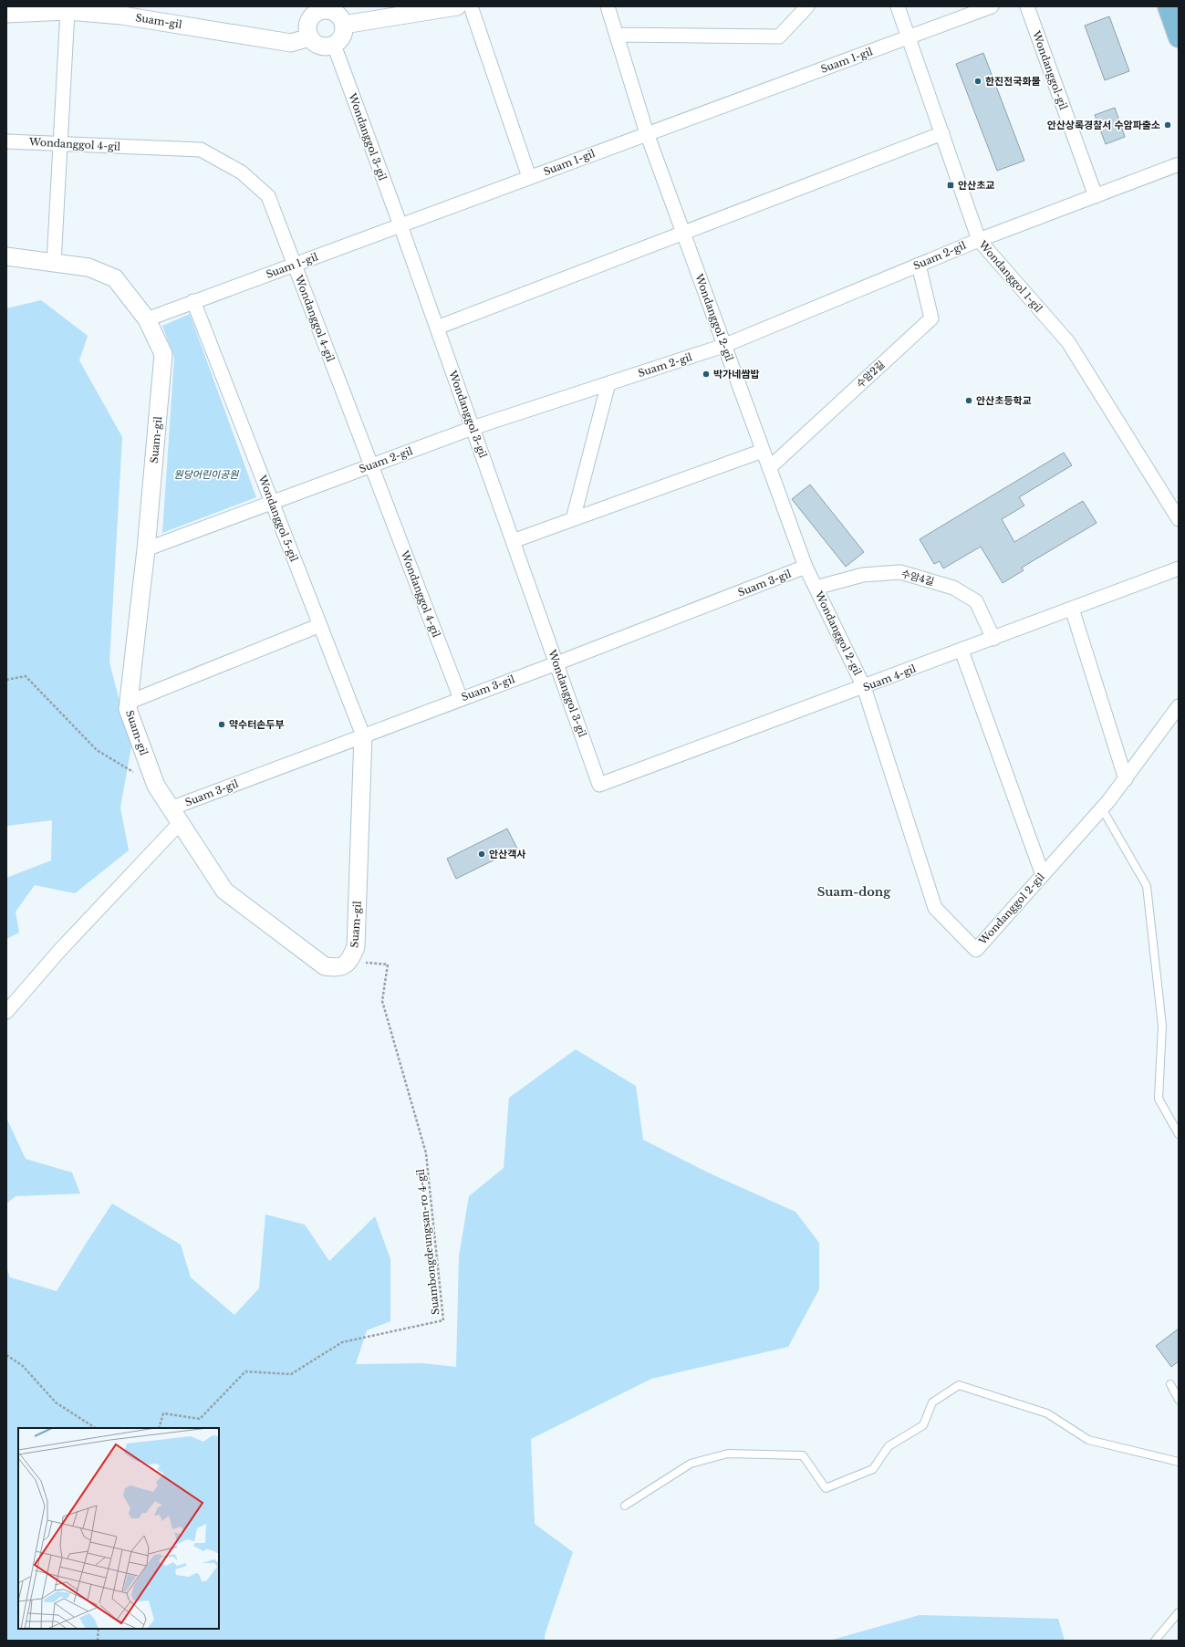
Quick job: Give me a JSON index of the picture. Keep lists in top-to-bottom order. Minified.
{"streets":{"street":["Suam-gil","Suam 1-gil","Wondanggol-gil","Wondanggol 3-gil","Wondanggol 4-gil","Suam 2-gil","Wondanggol 1-gil","Wondanggol 2-gil","수암2길","Wondanggol 5-gil","수암4길","Suam 3-gil","Suam 4-gil"],"path":["Suambongdeungsan-ro 4-gil"]},"crossings":[["Suam-gil","Suam 1-gil"],["Suam-gil","Wondanggol 3-gil"],["Suam-gil","Suam 2-gil"],["Suam-gil","Wondanggol 5-gil"],["Suam-gil","Suam 3-gil"],["Suam-gil","Suambongdeungsan-ro 4-gil"],["Suam 1-gil","Wondanggol 3-gil"],["Suam 1-gil","Wondanggol 4-gil"],["Suam 1-gil","Wondanggol 1-gil"],["Suam 1-gil","Wondanggol 2-gil"],["Suam 1-gil","Wondanggol 5-gil"],["Wondanggol-gil","Suam 2-gil"],["Wondanggol 3-gil","Suam 2-gil"],["Wondanggol 3-gil","Suam 3-gil"],["Wondanggol 3-gil","Suam 4-gil"],["Wondanggol 4-gil","Suam 2-gil"],["Wondanggol 4-gil","Suam 3-gil"],["Suam 2-gil","Wondanggol 1-gil"],["Suam 2-gil","Wondanggol 2-gil"],["Suam 2-gil","수암2길"],["Suam 2-gil","Wondanggol 5-gil"],["Wondanggol 2-gil","수암2길"],["Wondanggol 2-gil","수암4길"],["Wondanggol 2-gil","Suam 3-gil"],["Wondanggol 2-gil","Suam 4-gil"],["Wondanggol 5-gil","Suam 3-gil"],["수암4길","Suam 4-gil"]],"districts":["Suam-dong"],"parks":["원당어린이공원"],"places":{"other":["한진전국화물","안산상록경찰서 수암파출소","박가네쌈밥","안산초등학교","약수터손두부","안산객사"],"transit":["안산초교"]}}
